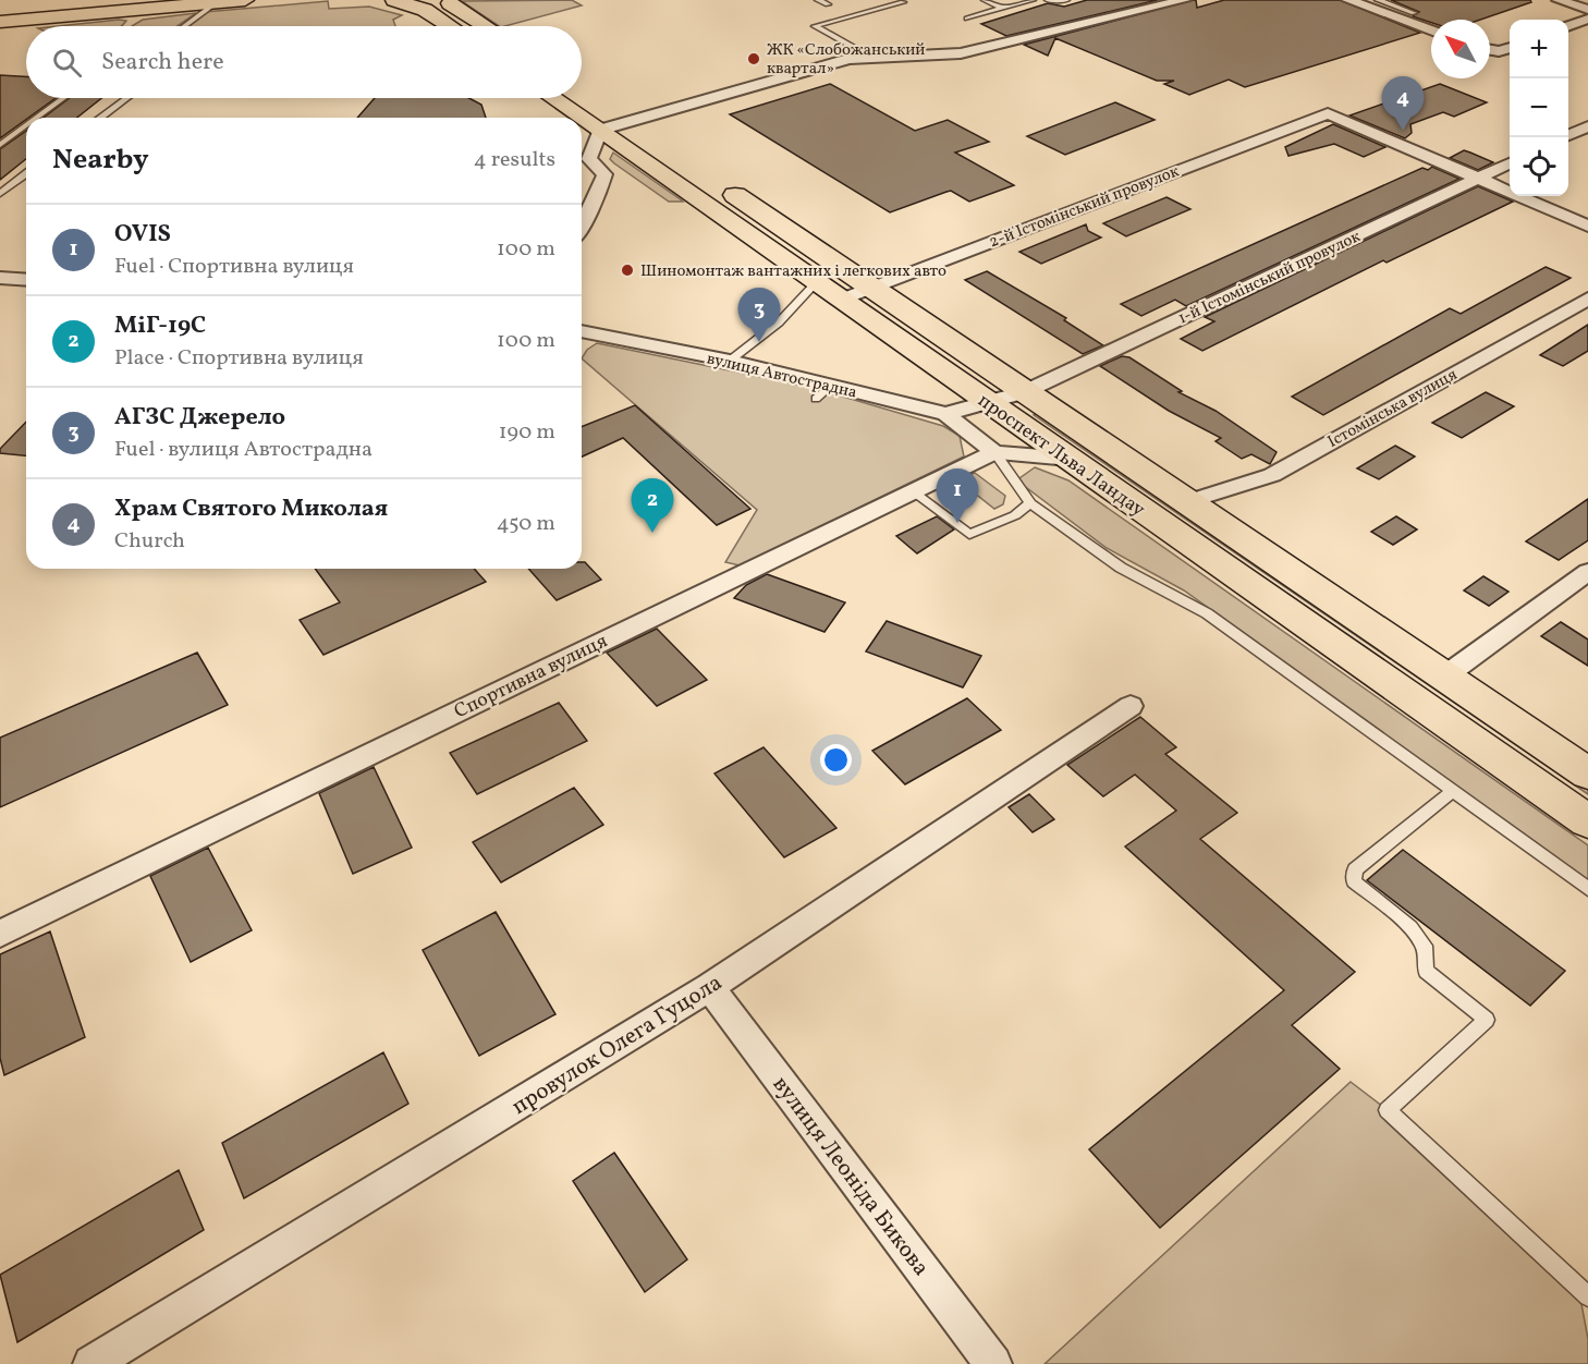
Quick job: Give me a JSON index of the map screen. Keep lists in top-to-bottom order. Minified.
{"streets":{"main road":["проспект Льва Ландау"],"street":["2-й Істомінський провулок","1-й Істомінський провулок","вулиця Автострадна","Істомінська вулиця","Спортивна вулиця","провулок Олега Гуцола","вулиця Леоніда Бикова"]},"crossings":[["2-й Істомінський провулок","1-й Істомінський провулок"],["2-й Істомінський провулок","проспект Льва Ландау"],["1-й Істомінський провулок","вулиця Автострадна"],["1-й Істомінський провулок","проспект Льва Ландау"],["вулиця Автострадна","проспект Льва Ландау"],["Істомінська вулиця","проспект Льва Ландау"],["проспект Льва Ландау","Спортивна вулиця"],["провулок Олега Гуцола","вулиця Леоніда Бикова"]],"places":["ЖК «Слобожанський квартал»","Шиномонтаж вантажних і легкових авто"],"north":"top left","page":{"map_buttons":["+","−"],"search":"Search here","pins":["4","3","1","2"],"heading":["Nearby","4 results"],"list":[{"mark":"1","name":"OVIS","note":"Fuel · Спортивна вулиця","value":"100 m"},{"mark":"2","name":"МіГ-19С","note":"Place · Спортивна вулиця","value":"100 m"},{"mark":"3","name":"АГЗС Джерело","note":"Fuel · вулиця Автострадна","value":"190 m"},{"mark":"4","name":"Храм Святого Миколая","note":"Church","value":"450 m"}]}}
